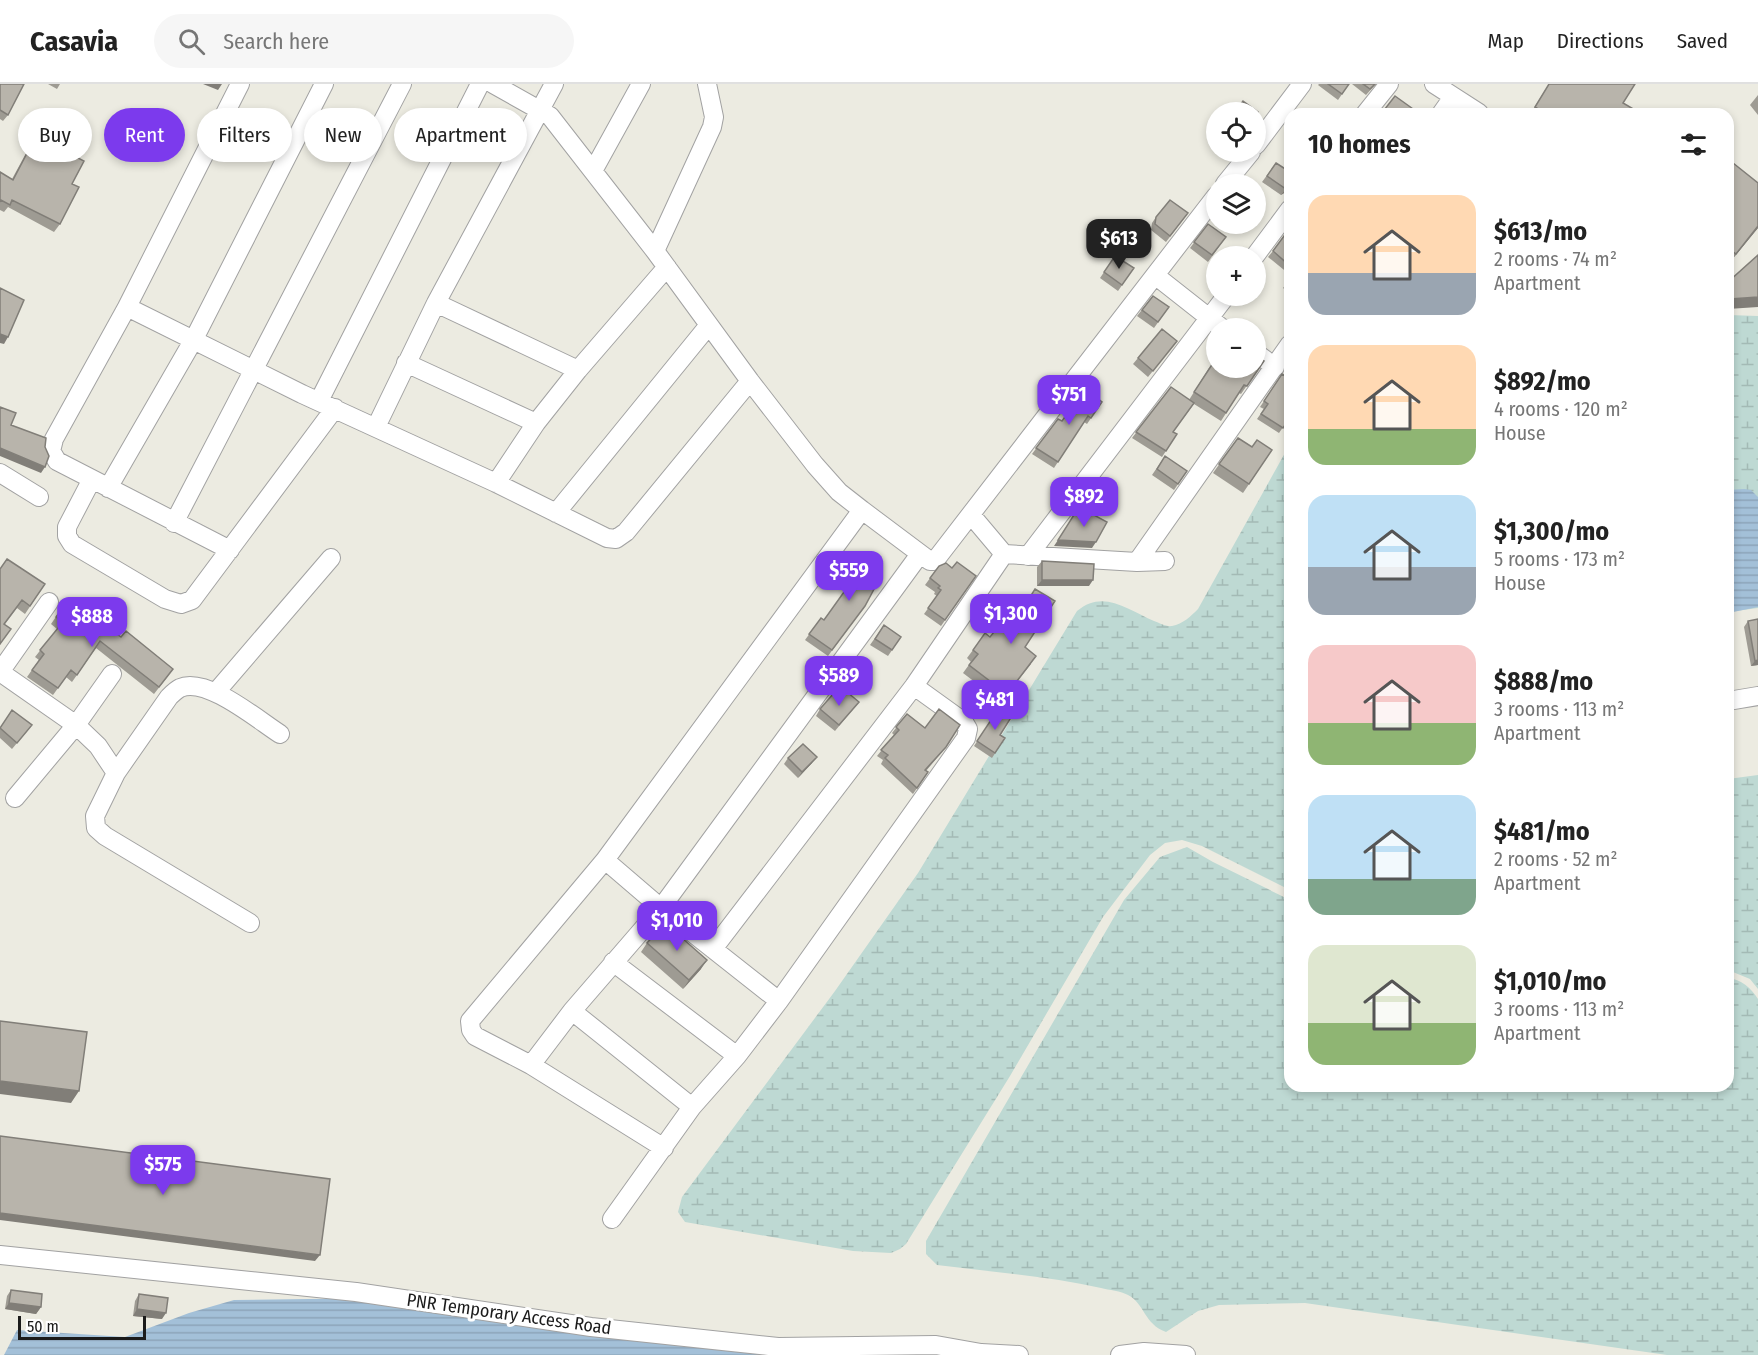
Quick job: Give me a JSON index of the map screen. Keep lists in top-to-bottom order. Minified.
{"streets":{"street":["PNR Temporary Access Road"]},"scale_bar":"50 m","page":{"header":"Casavia","search":"Search here","nav":["Map","Directions","Saved"],"map_buttons":["+","−"],"chip":["Buy","Rent","Filters","New","Apartment"],"heading":"10 homes","list":[{"name":"$613/mo","note":"2 rooms · 74 m² · Apartment"},{"name":"$892/mo","note":"4 rooms · 120 m² · House"},{"name":"$1,300/mo","note":"5 rooms · 173 m² · House"},{"name":"$888/mo","note":"3 rooms · 113 m² · Apartment"},{"name":"$481/mo","note":"2 rooms · 52 m² · Apartment"},{"name":"$1,010/mo","note":"3 rooms · 113 m² · Apartment"}],"price":["$613","$751","$892","$559","$1,300","$888","$589","$481","$1,010","$575"],"scale":"50 m"}}
